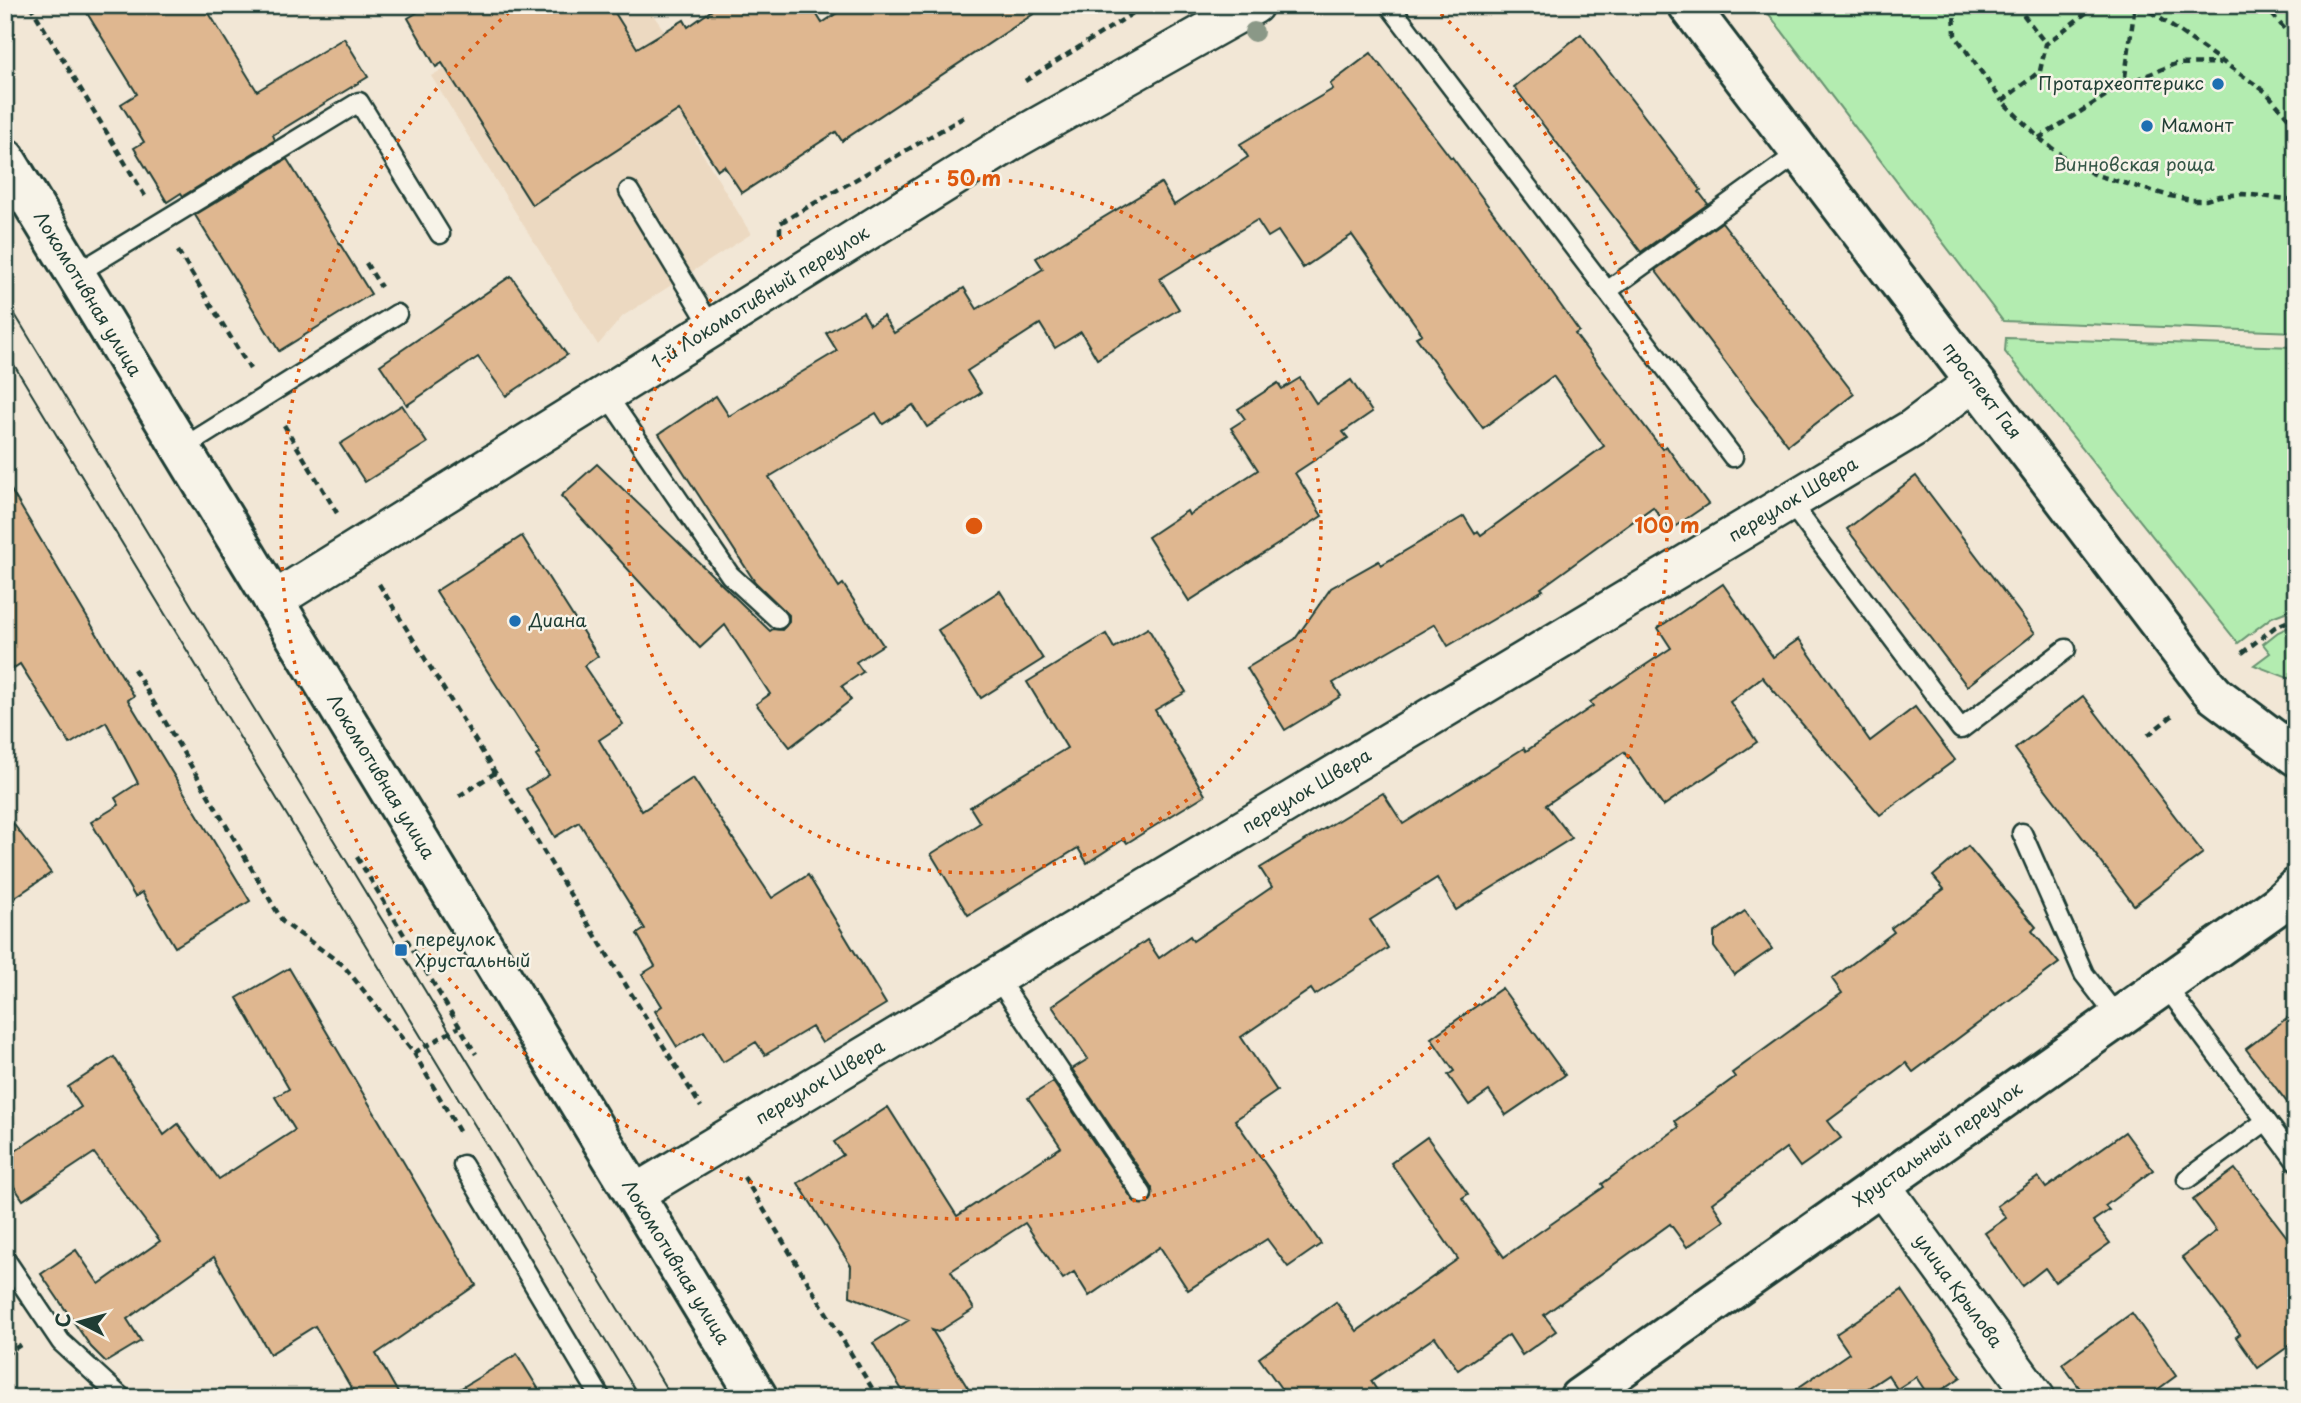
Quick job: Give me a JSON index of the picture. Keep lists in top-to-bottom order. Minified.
{"streets":{"main road":["Локомотивная улица","проспект Гая","Хрустальный переулок"],"street":["1-й Локомотивный переулок","переулок Швера","улица Крылова"]},"crossings":[["Локомотивная улица","1-й Локомотивный переулок"],["Локомотивная улица","переулок Швера"],["проспект Гая","переулок Швера"],["Хрустальный переулок","улица Крылова"]],"parks":["Винновская роща"],"places":{"other":["Протархеоптерикс","Мамонт","Диана"],"transit":["переулок Хрустальный"]},"north":"left","rings":["50 m","100 m"]}
